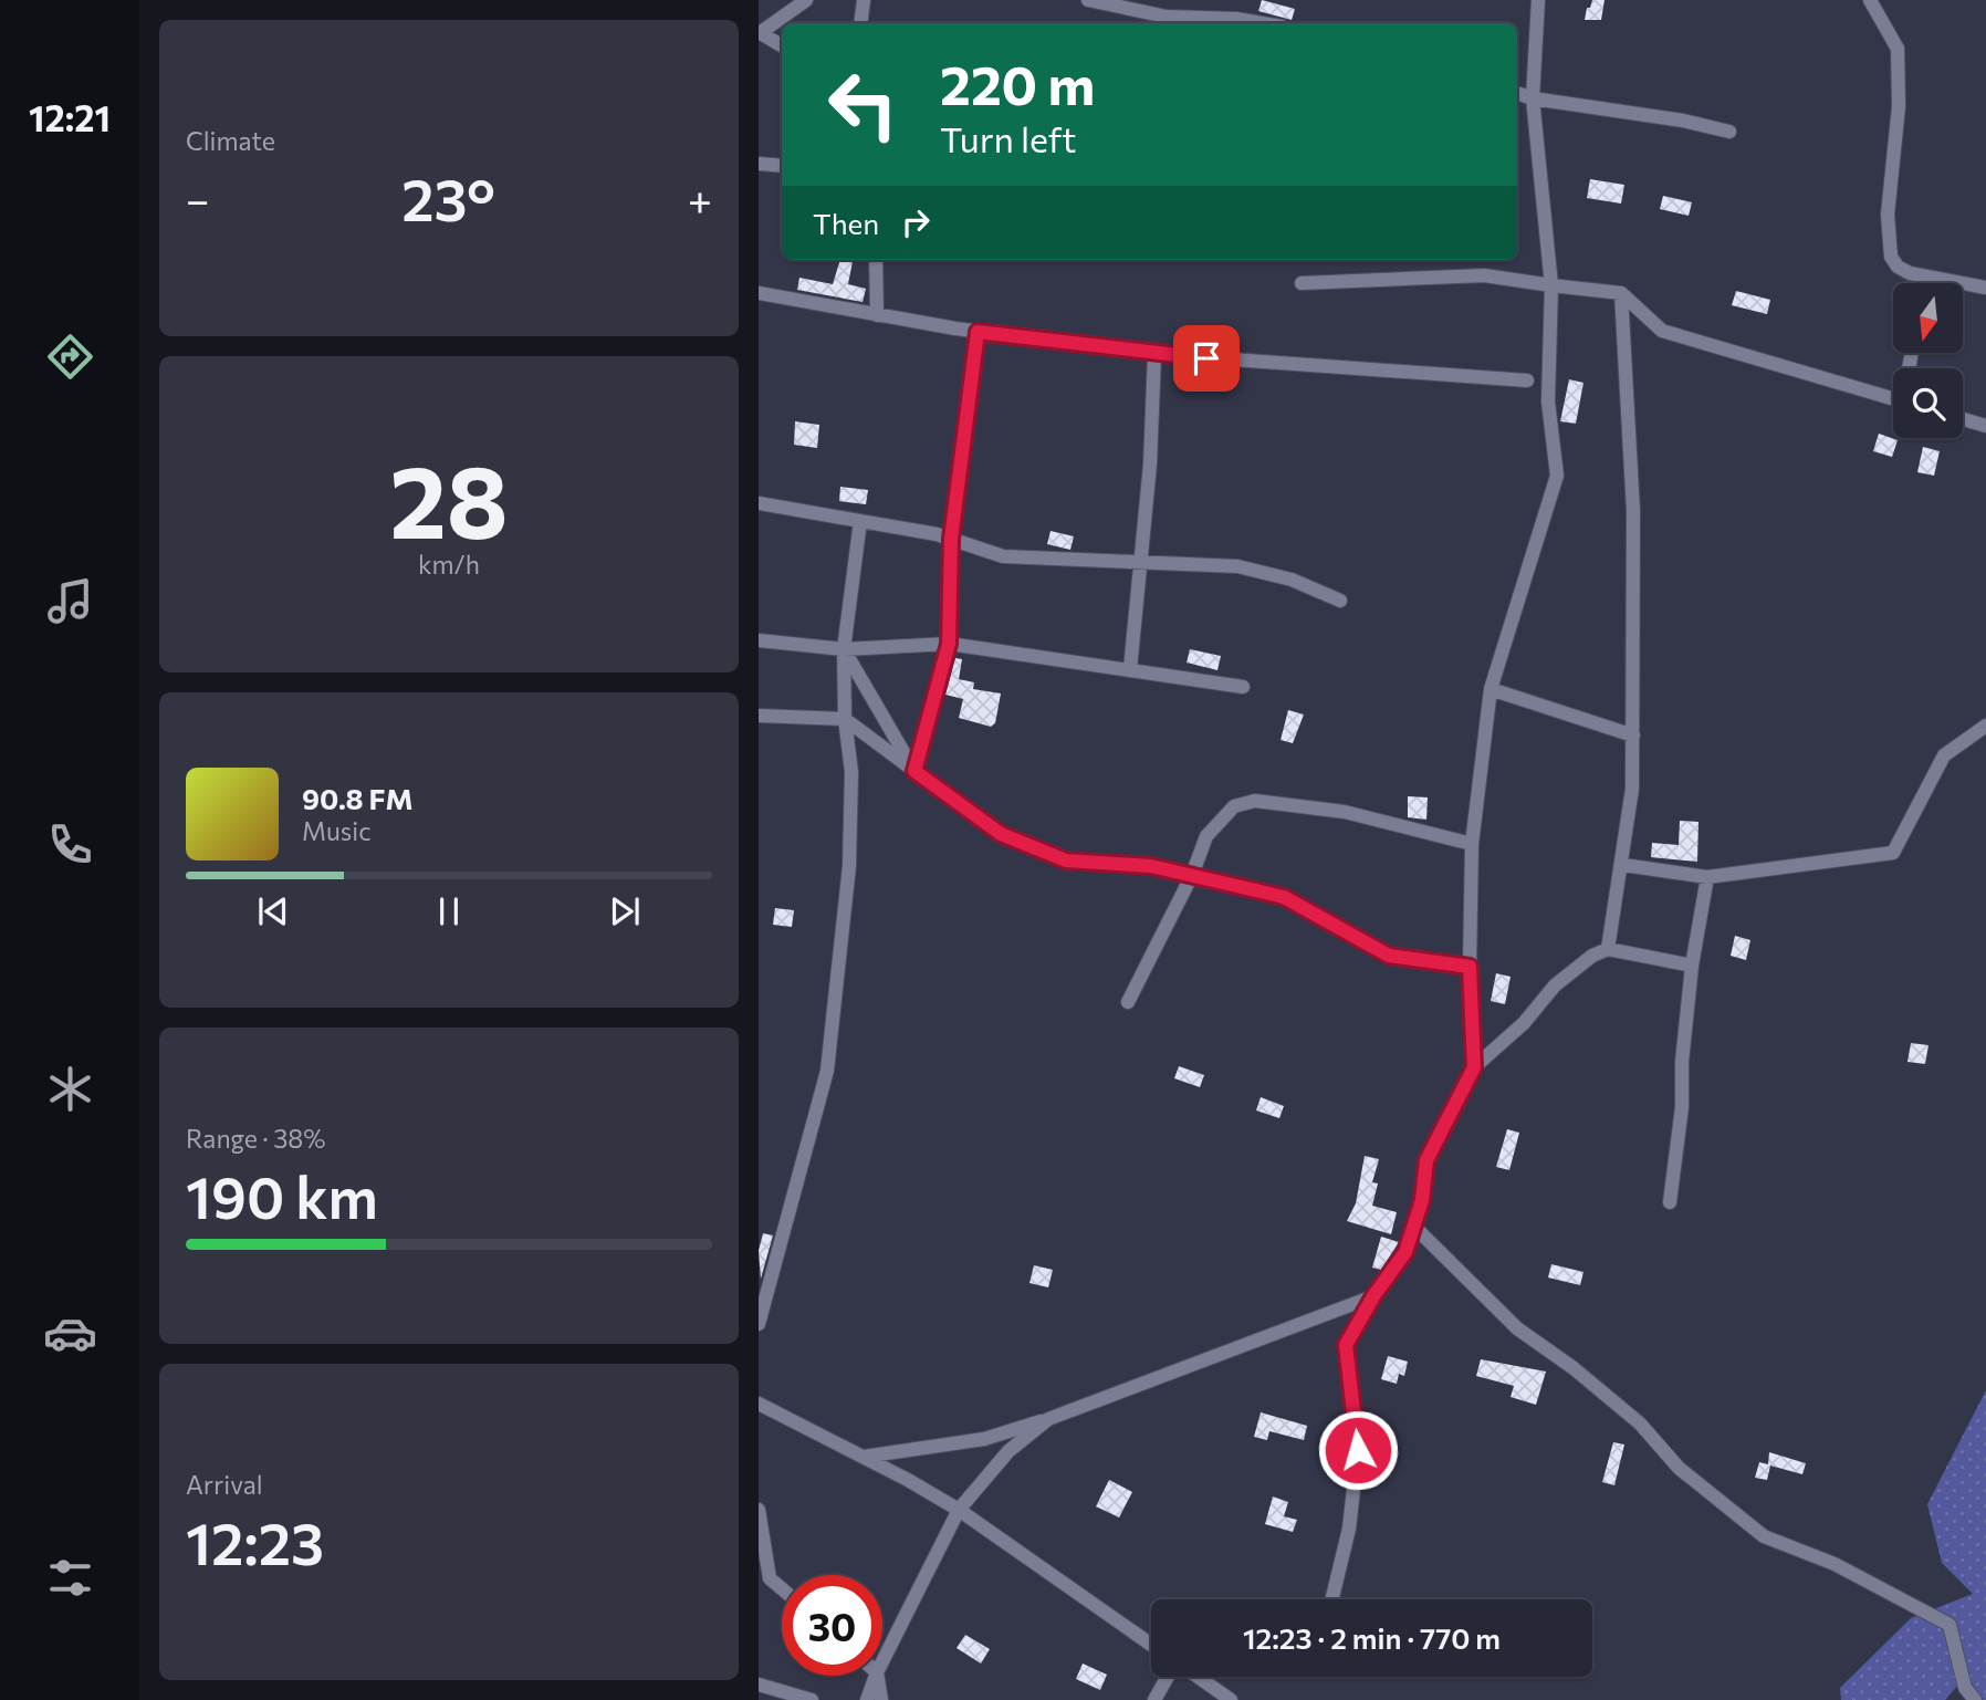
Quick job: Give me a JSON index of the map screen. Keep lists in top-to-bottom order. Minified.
{"north":"bottom","page":{"tabs":"12:21","tile":["Climate",["28","km/h"],["Range · 38%","190 km"],["Arrival","12:23"]],"turn":["220 m","Turn left"],"heat":["−","23°","+"],"then":"Then","song":["90.8 FM","Music"],"limit":"30","trip":"12:23 · 2 min · 770 m"}}
